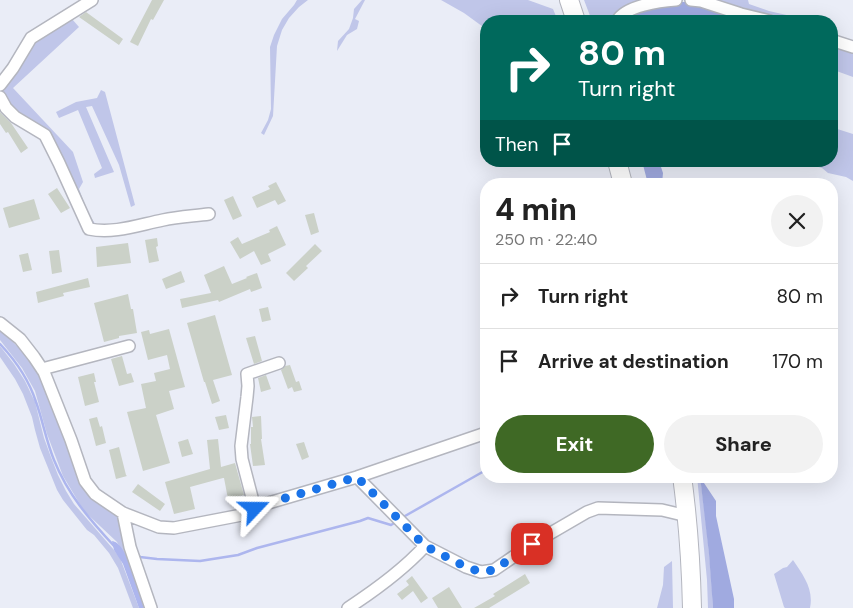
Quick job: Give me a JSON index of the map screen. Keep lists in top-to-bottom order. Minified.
{"page":{"turn":["80 m","Turn right"],"then":"Then","heading":["4 min","250 m · 22:40"],"list":[{"name":"Turn right","value":"80 m"},{"name":"Arrive at destination","value":"170 m"}],"buttons":["Exit","Share"]}}
